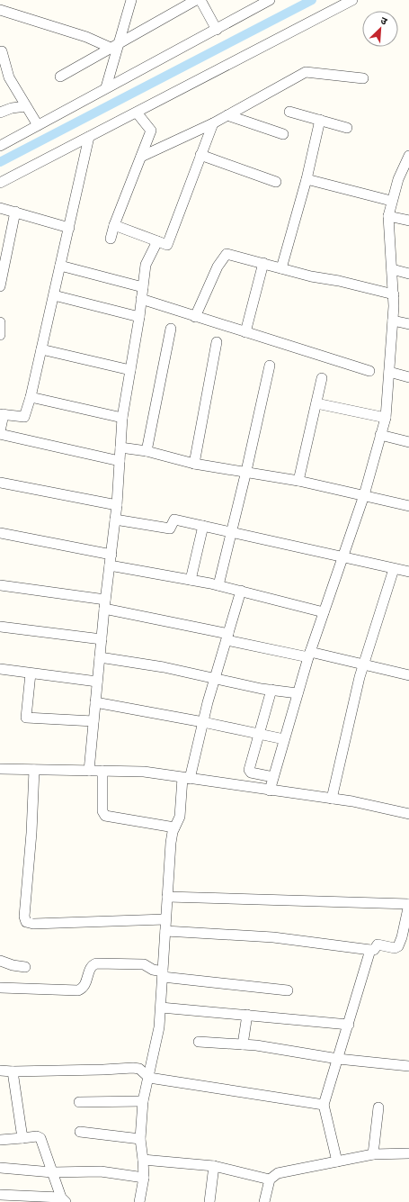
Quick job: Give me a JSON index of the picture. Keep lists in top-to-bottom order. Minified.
{"north":"top right"}
